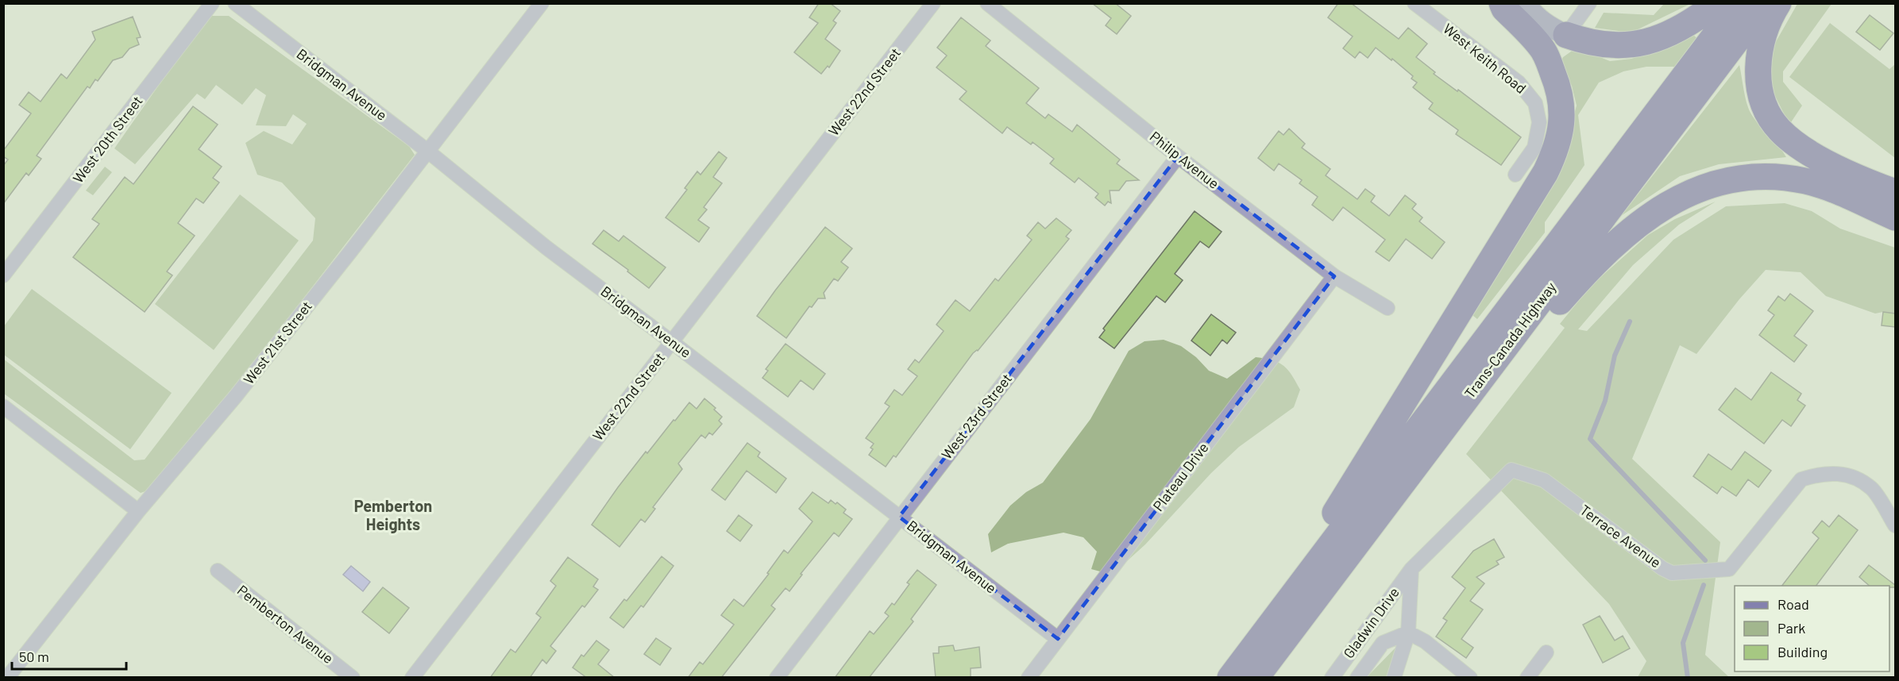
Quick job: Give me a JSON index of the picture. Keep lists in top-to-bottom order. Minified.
{"streets":{"highway":["Trans-Canada Highway"],"street":["West Keith Road","Bridgman Avenue","West 22nd Street","West 20th Street","Philip Avenue","West 21st Street","West 23rd Street","Plateau Drive","Terrace Avenue","Gladwin Drive","Pemberton Avenue"]},"crossings":[["Bridgman Avenue","West 22nd Street"],["Bridgman Avenue","West 21st Street"],["Bridgman Avenue","West 23rd Street"],["Bridgman Avenue","Plateau Drive"],["Philip Avenue","West 23rd Street"],["Philip Avenue","Plateau Drive"],["Terrace Avenue","Gladwin Drive"]],"districts":["Pemberton Heights"],"legend":["Road","Park","Building"],"scale_bar":"50 m"}
